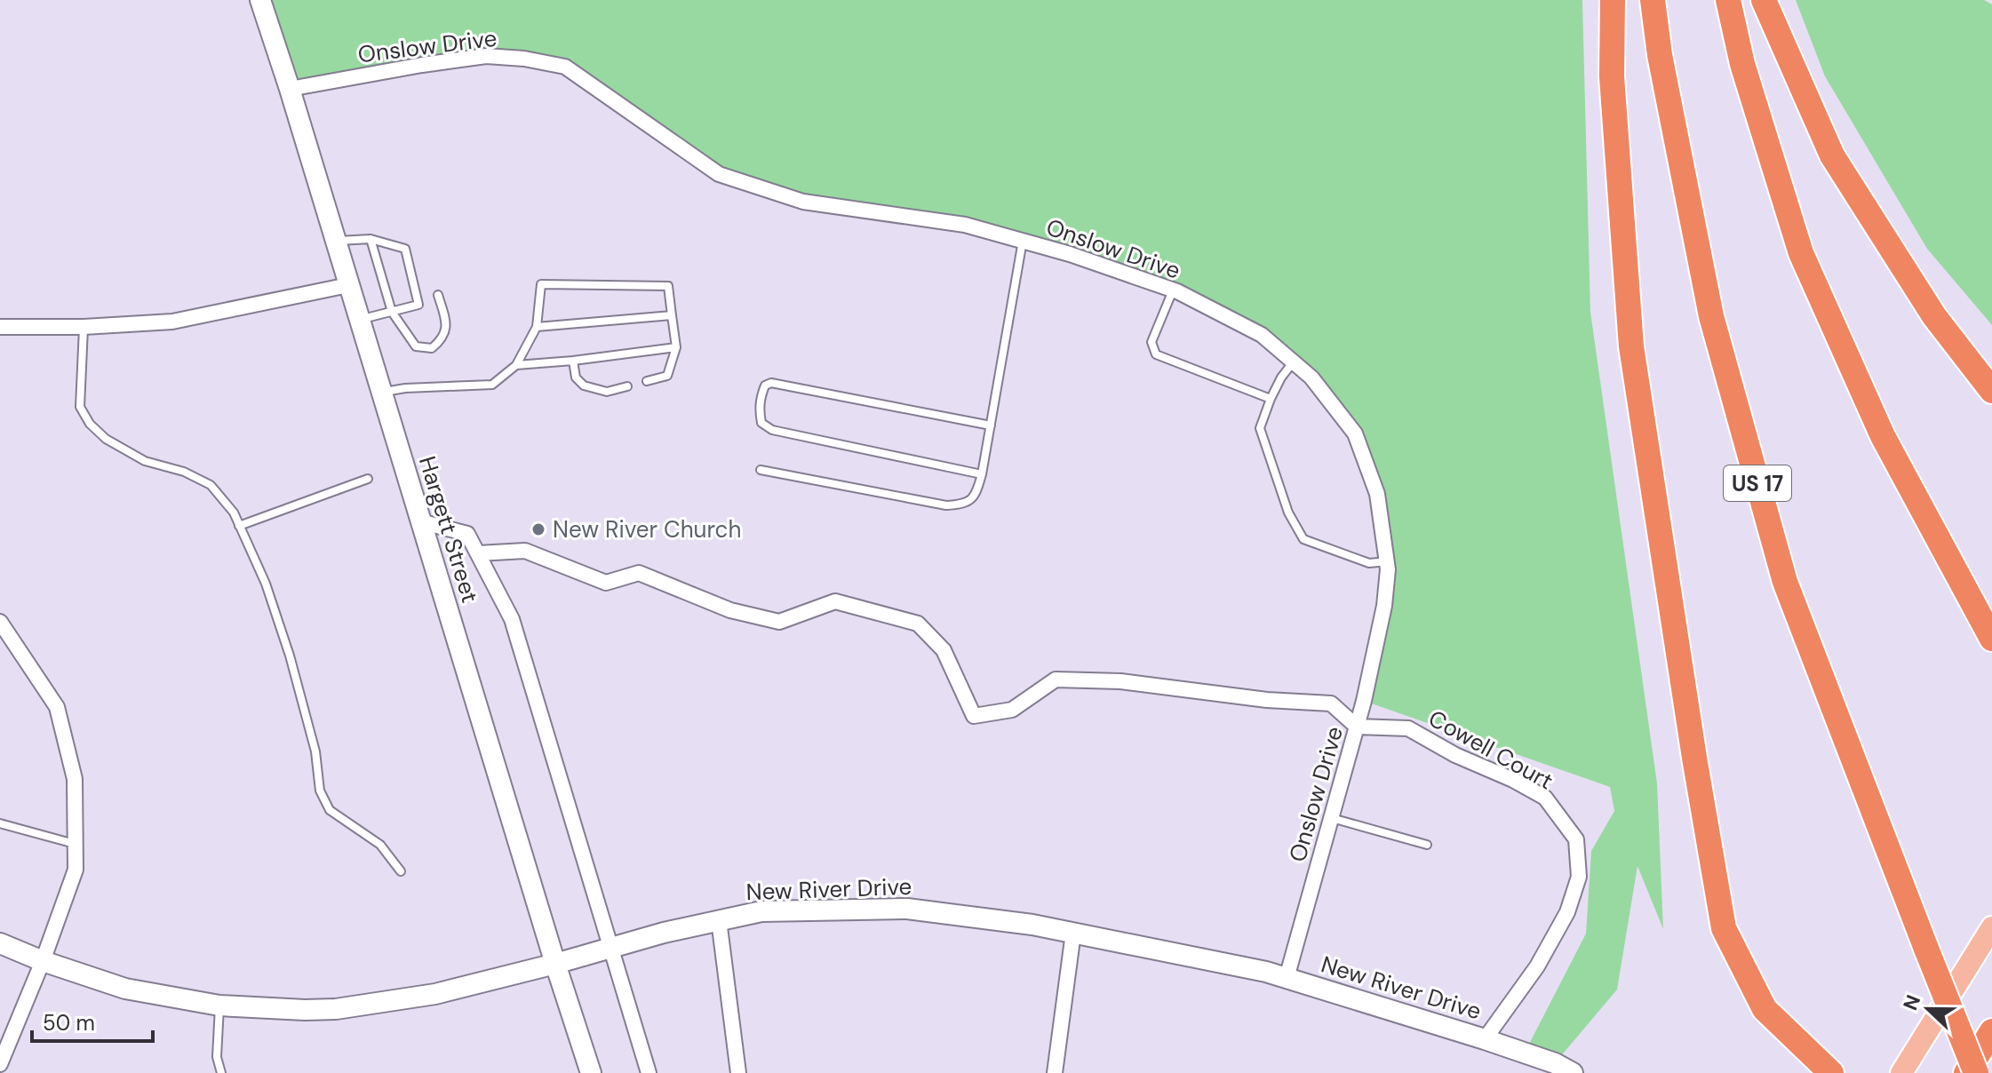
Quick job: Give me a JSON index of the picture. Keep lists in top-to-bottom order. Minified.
{"streets":{"highway":["US 17"],"street":["Onslow Drive","Hargett Street","Cowell Court","New River Drive"]},"crossings":[["Onslow Drive","Hargett Street"],["Onslow Drive","Cowell Court"],["Onslow Drive","New River Drive"],["Hargett Street","New River Drive"],["Cowell Court","New River Drive"]],"places":["New River Church"],"scale_bar":"50 m","north":"left"}
